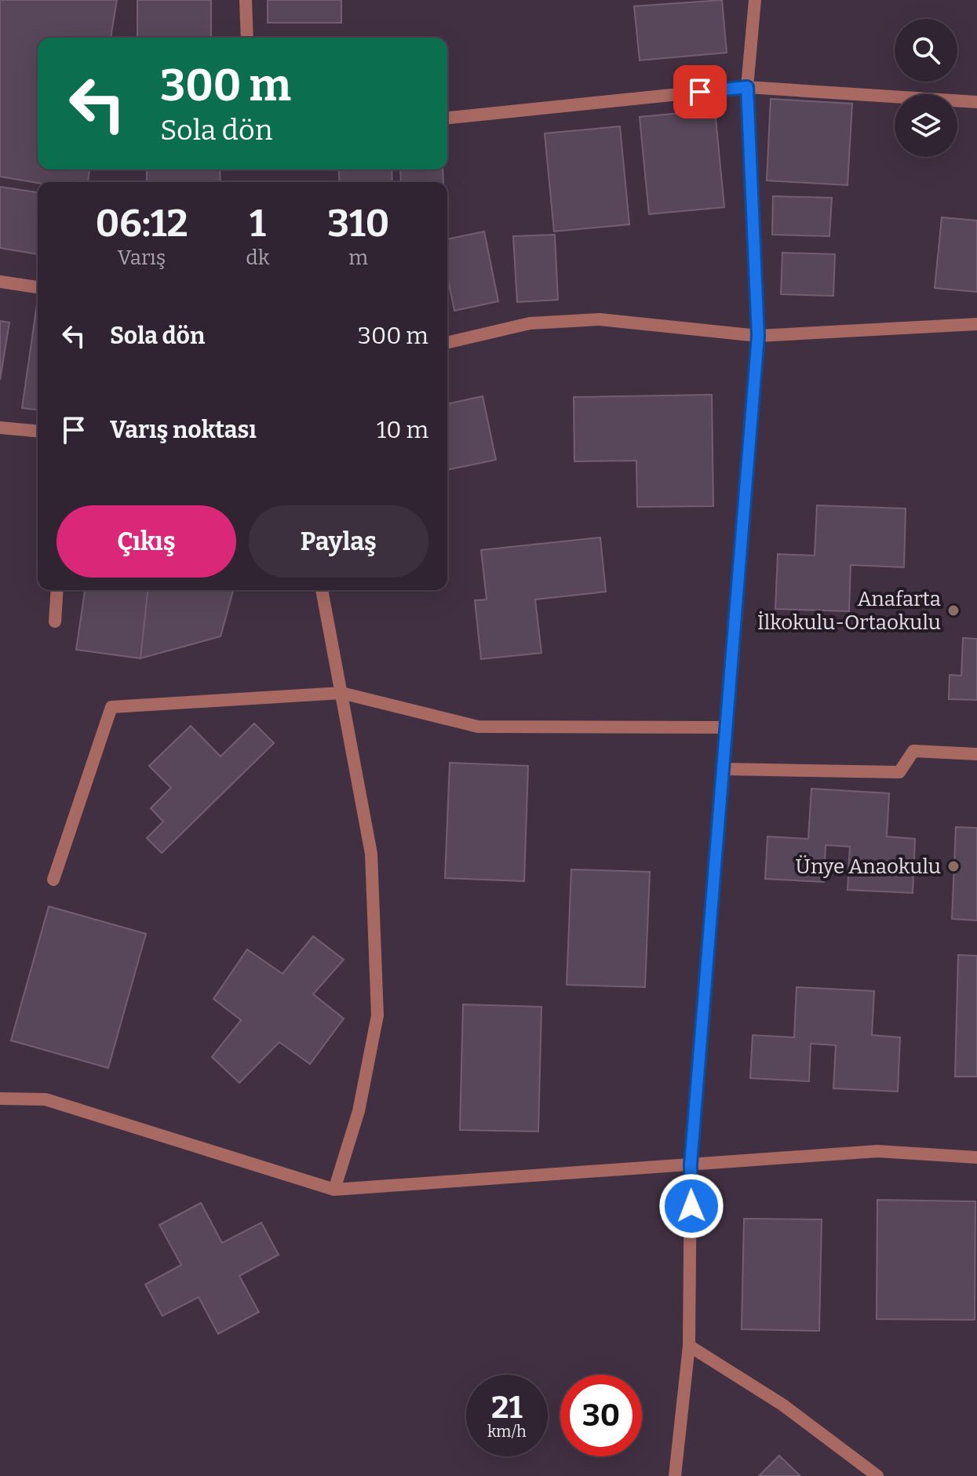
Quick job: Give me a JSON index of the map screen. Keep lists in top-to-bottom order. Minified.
{"places":["Anafarta İlkokulu-Ortaokulu","Ünye Anaokulu"],"page":{"turn":["300 m","Sola dön"],"eta":["06:12","Varış","1","dk","310","m"],"list":[{"name":"Sola dön","value":"300 m"},{"name":"Varış noktası","value":"10 m"}],"buttons":["Çıkış","Paylaş"],"speed":"21 km/h","limit":"30"}}
